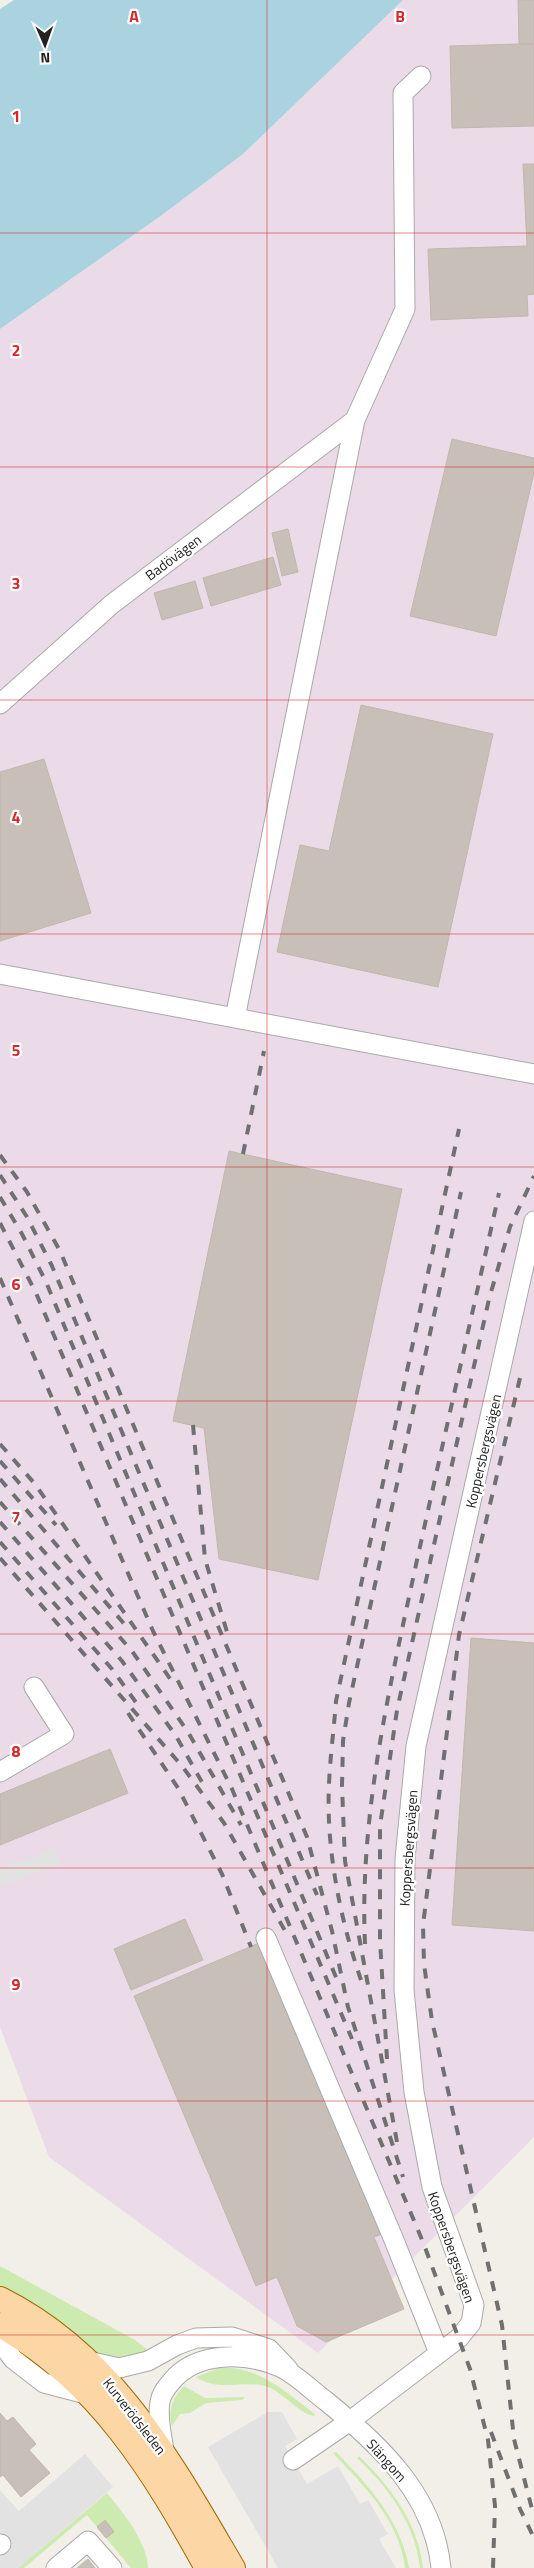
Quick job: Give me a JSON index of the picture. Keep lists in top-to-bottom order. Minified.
{"streets":{"main road":["Kurverödsleden"],"street":["Badövägen","Koppersbergsvägen","Slängom"]},"crossings":[["Koppersbergsvägen","Slängom"],["Kurverödsleden","Slängom"]],"north":"bottom","grid":{"columns":["A","B"],"rows":["1","2","3","4","5","6","7","8","9"]}}
